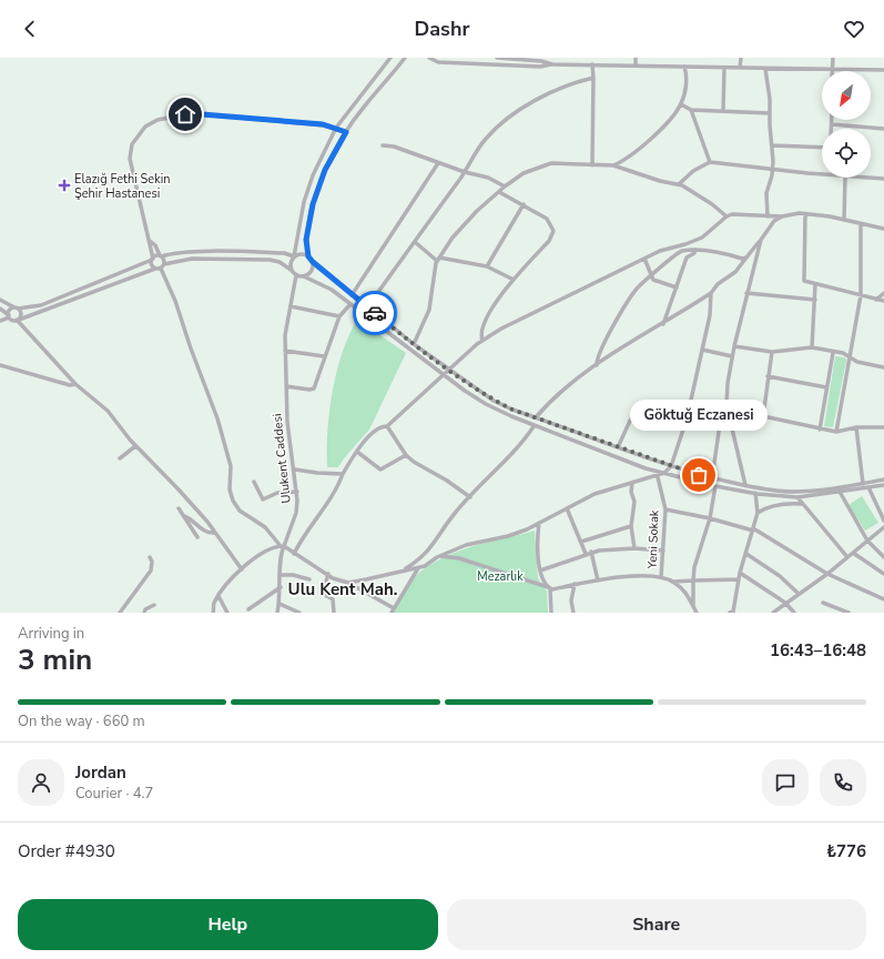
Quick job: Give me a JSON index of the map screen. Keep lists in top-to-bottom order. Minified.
{"streets":{"street":["Ulukent Caddesi","Yeni Sokak"]},"districts":["Ulu Kent Mah."],"parks":["Mezarlık"],"places":{"health":["Elazığ Fethi Sekin Şehir Hastanesi"],"other":["Göktuğ Eczanesi"]},"north":"bottom left","page":{"header":"Dashr","bubble":"Göktuğ Eczanesi","heading":["3 min","Arriving in","16:43–16:48"],"panel":["Jordan","Courier · 4.7","Order #4930","₺776"],"bar":"On the way · 660 m","buttons":["Help","Share"]}}
